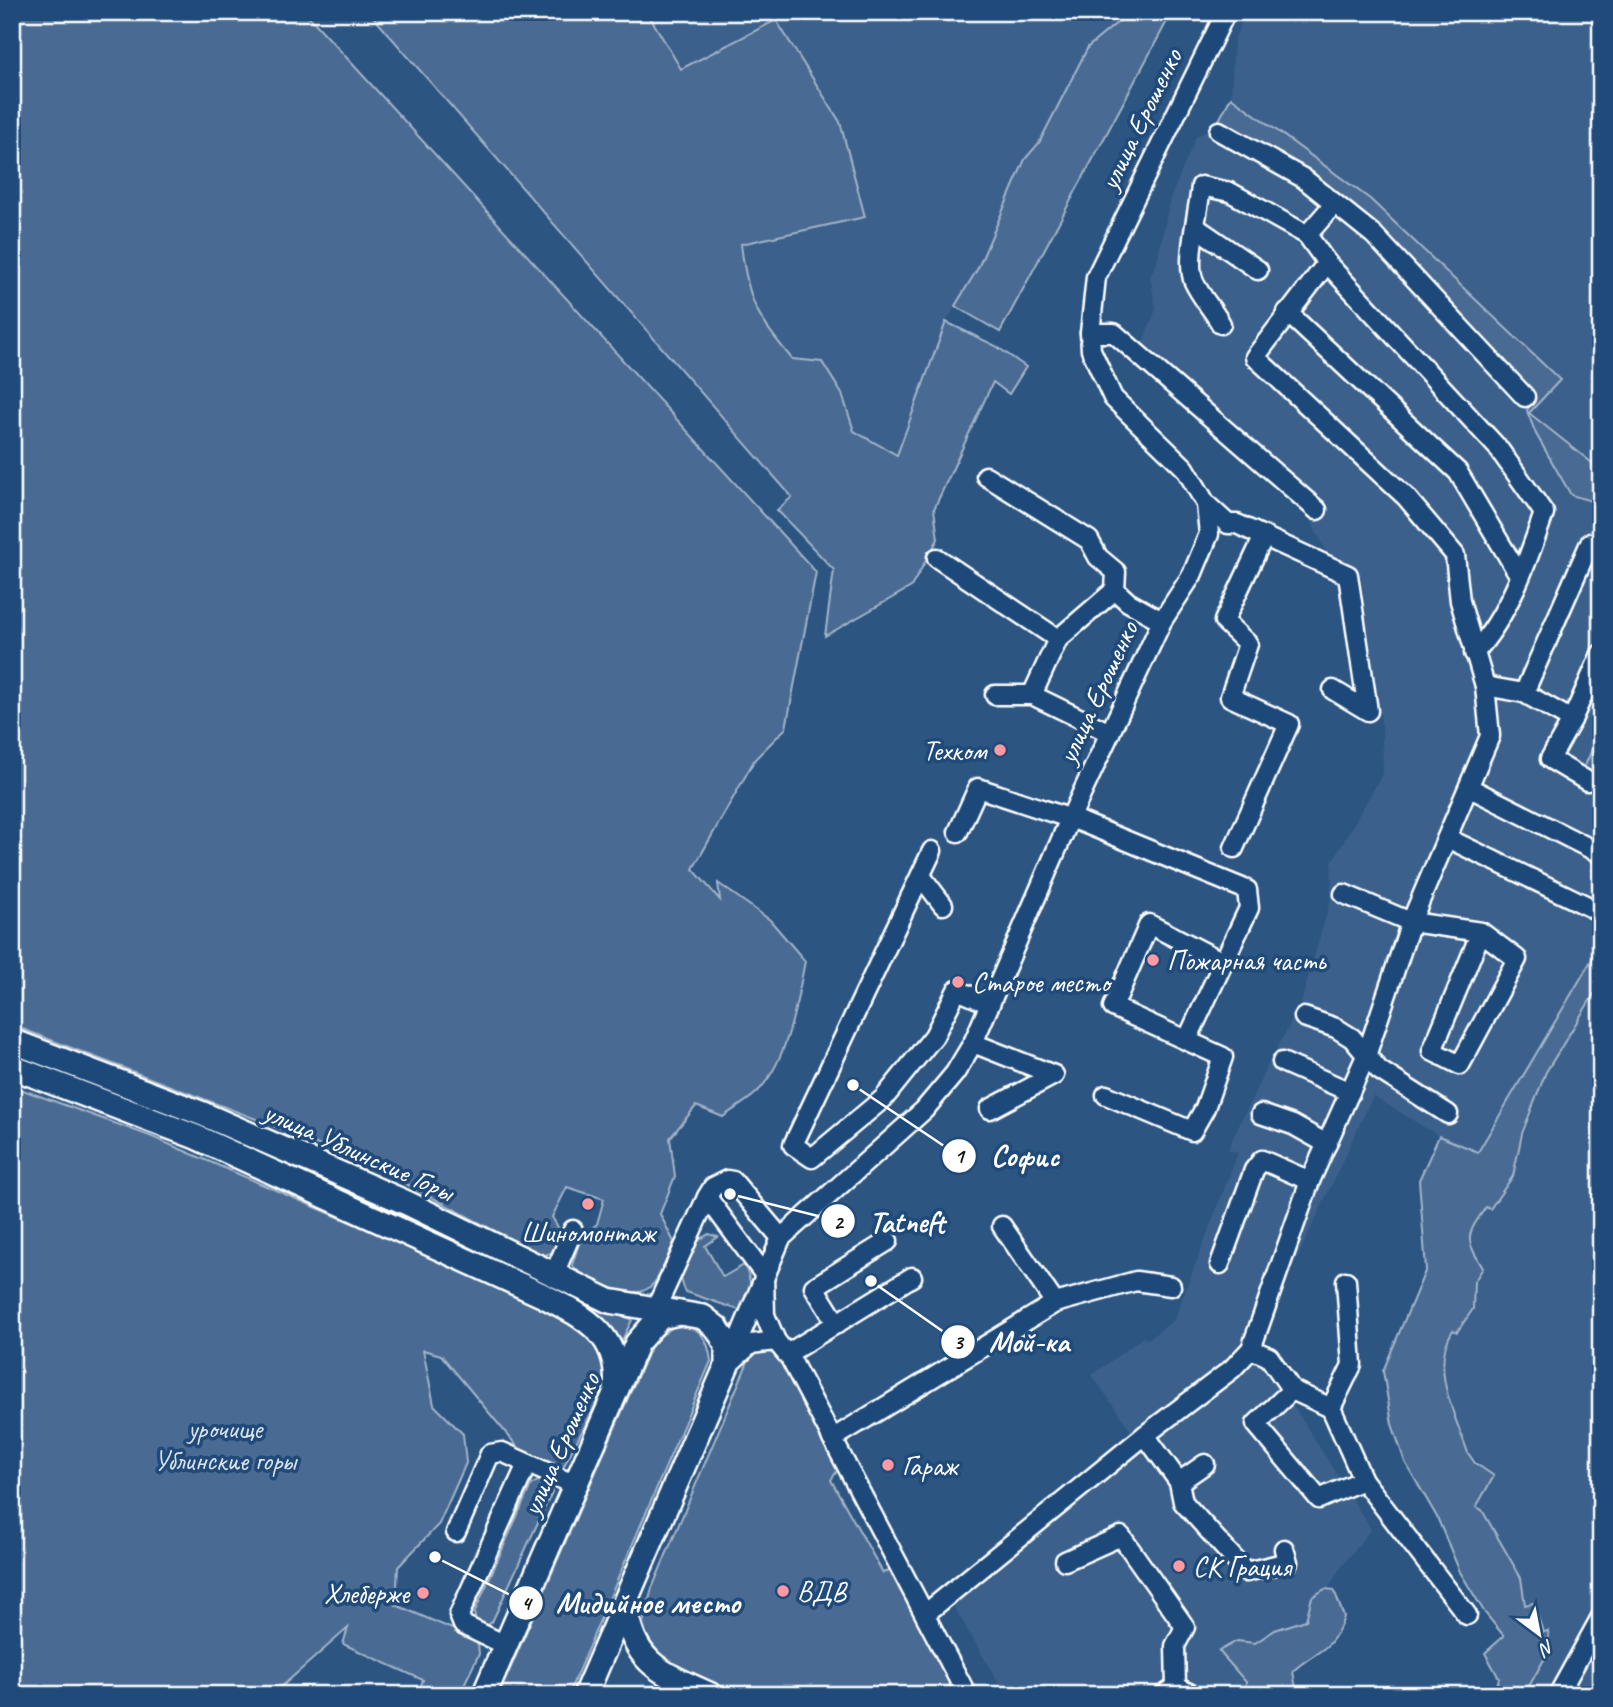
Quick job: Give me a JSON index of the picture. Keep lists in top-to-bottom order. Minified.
{"streets":{"main road":["улица Ерошенко","улица Ублинские Горы"]},"crossings":[["улица Ерошенко","улица Ублинские Горы"]],"parks":["урочище Ублинские горы"],"places":["Техком","Пожарная часть","Старое место","Софис","Tatneft","Шиномонтаж","Мой-ка","Гараж","Мидийное место","СК Грация","ВДВ","Хлеберже"],"north":"bottom right"}
